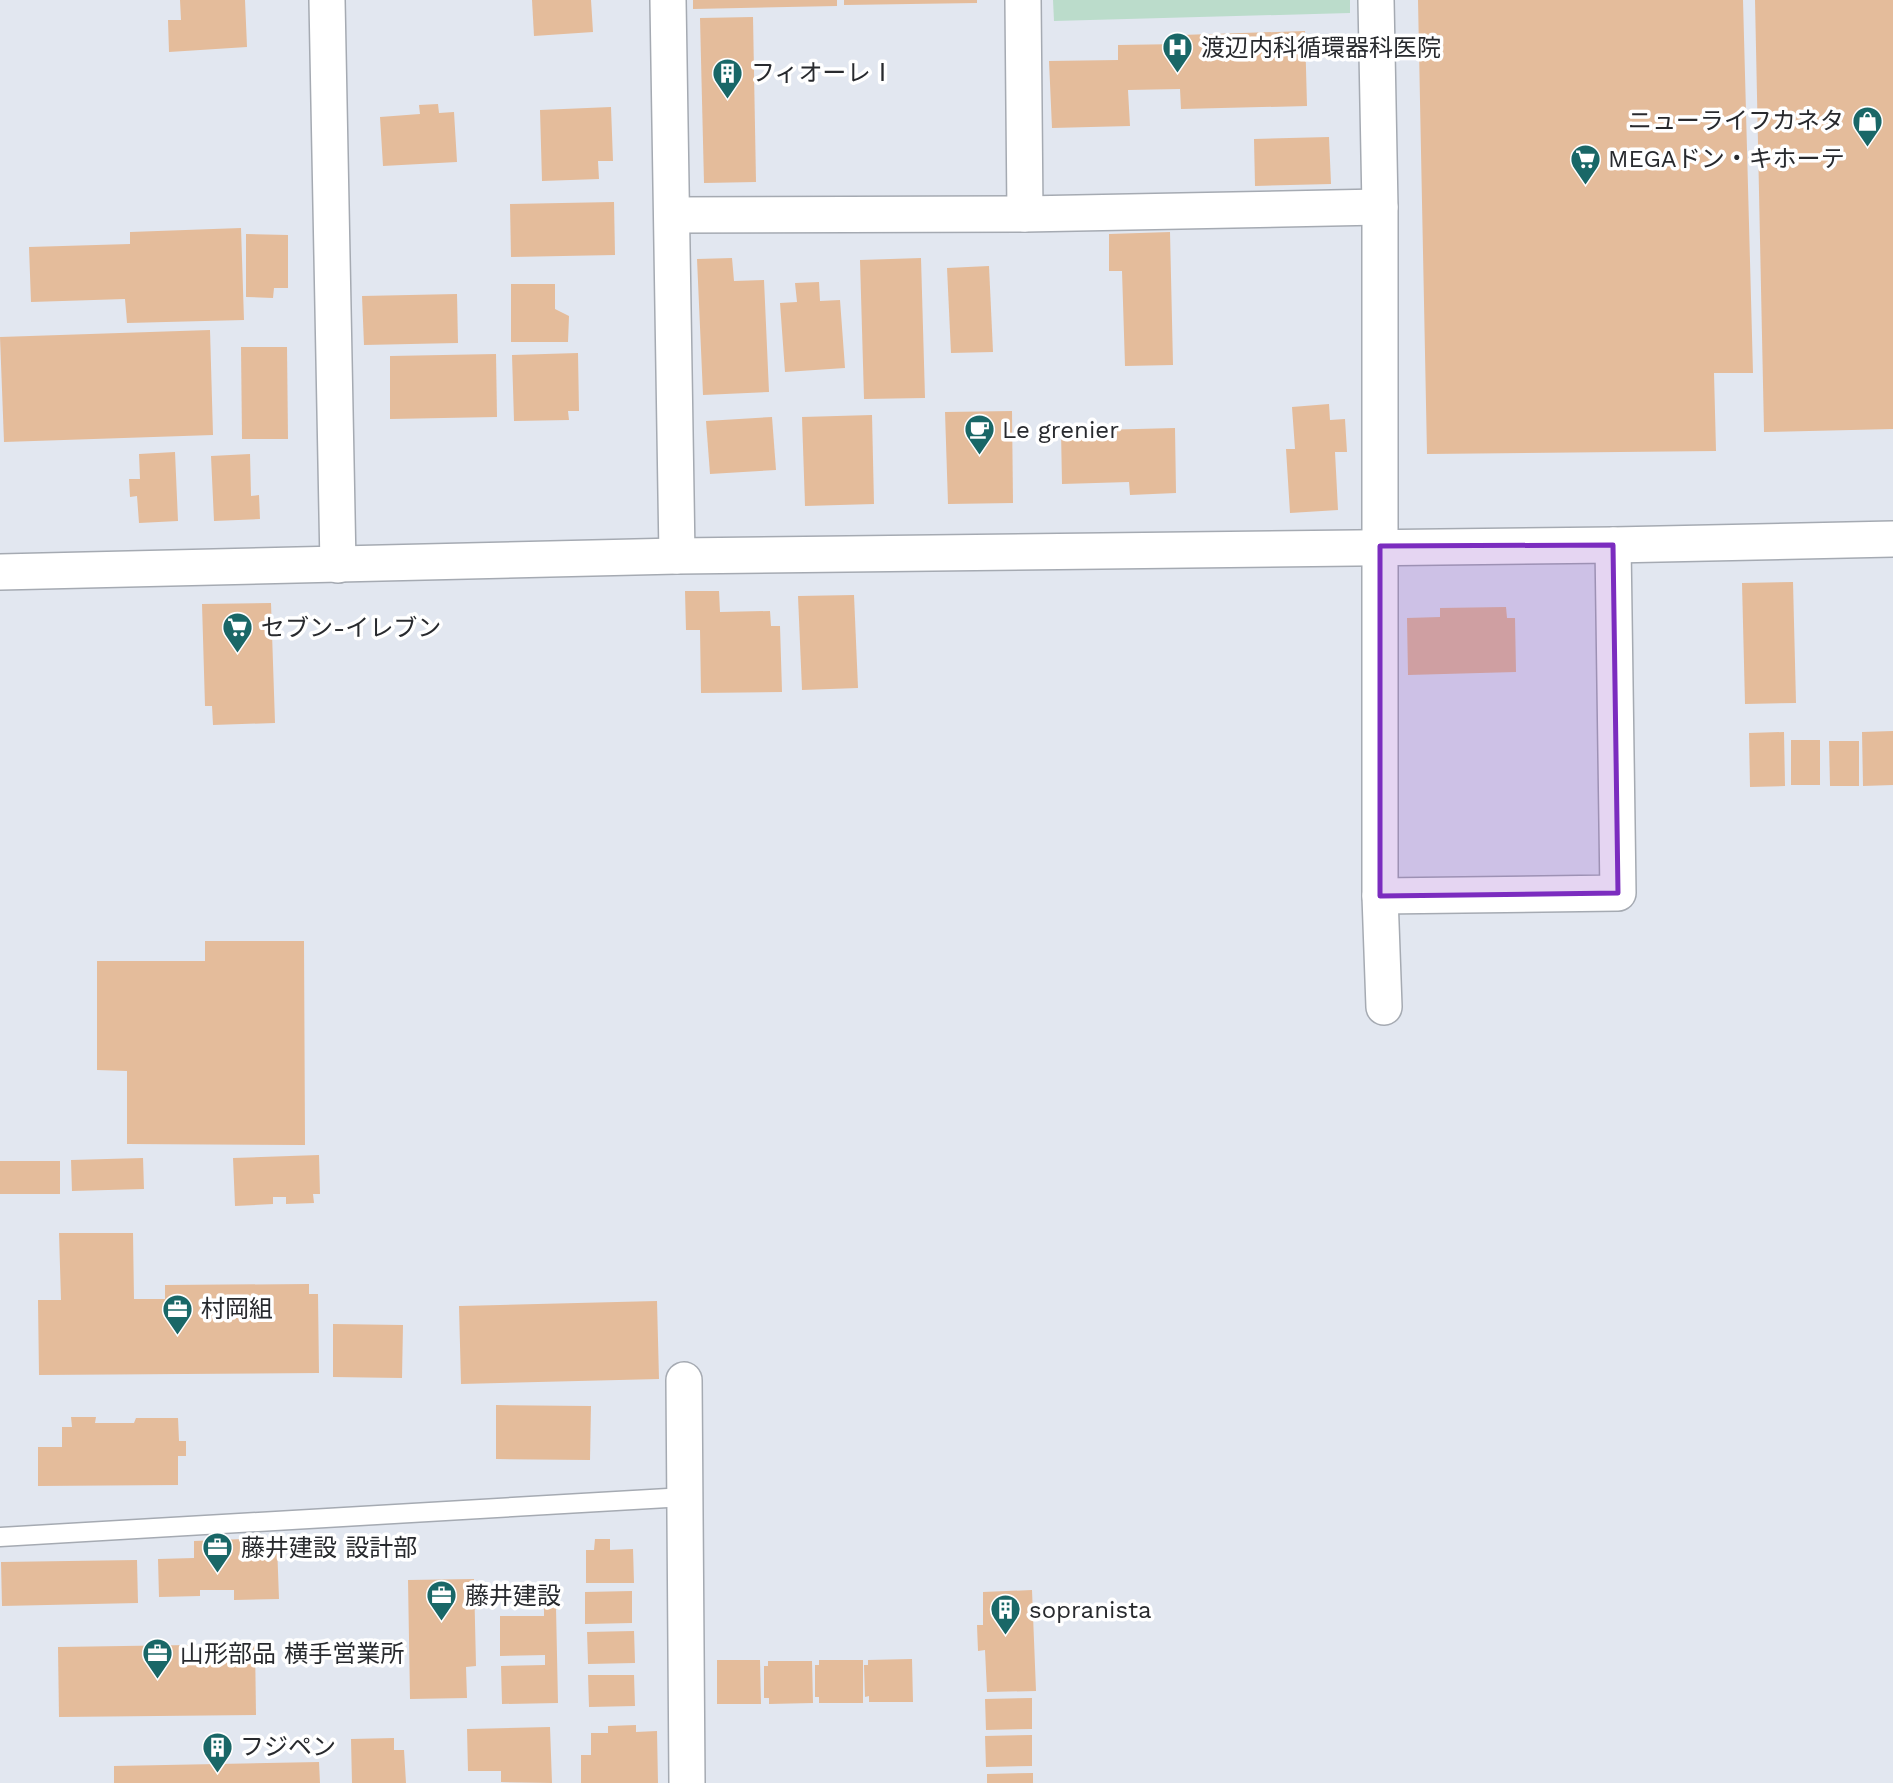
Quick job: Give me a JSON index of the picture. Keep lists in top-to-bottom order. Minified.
{"places":{"hospital":["渡辺内科循環器科医院"],"building":["フィオーレⅠ","sopranista","フジペン"],"shop":["ニューライフカネタ"],"supermarket":["MEGAドン・キホーテ","セブン-イレブン"],"cafe":["Le grenier"],"office":["村岡組","藤井建設 設計部","藤井建設","山形部品 横手営業所"]}}
